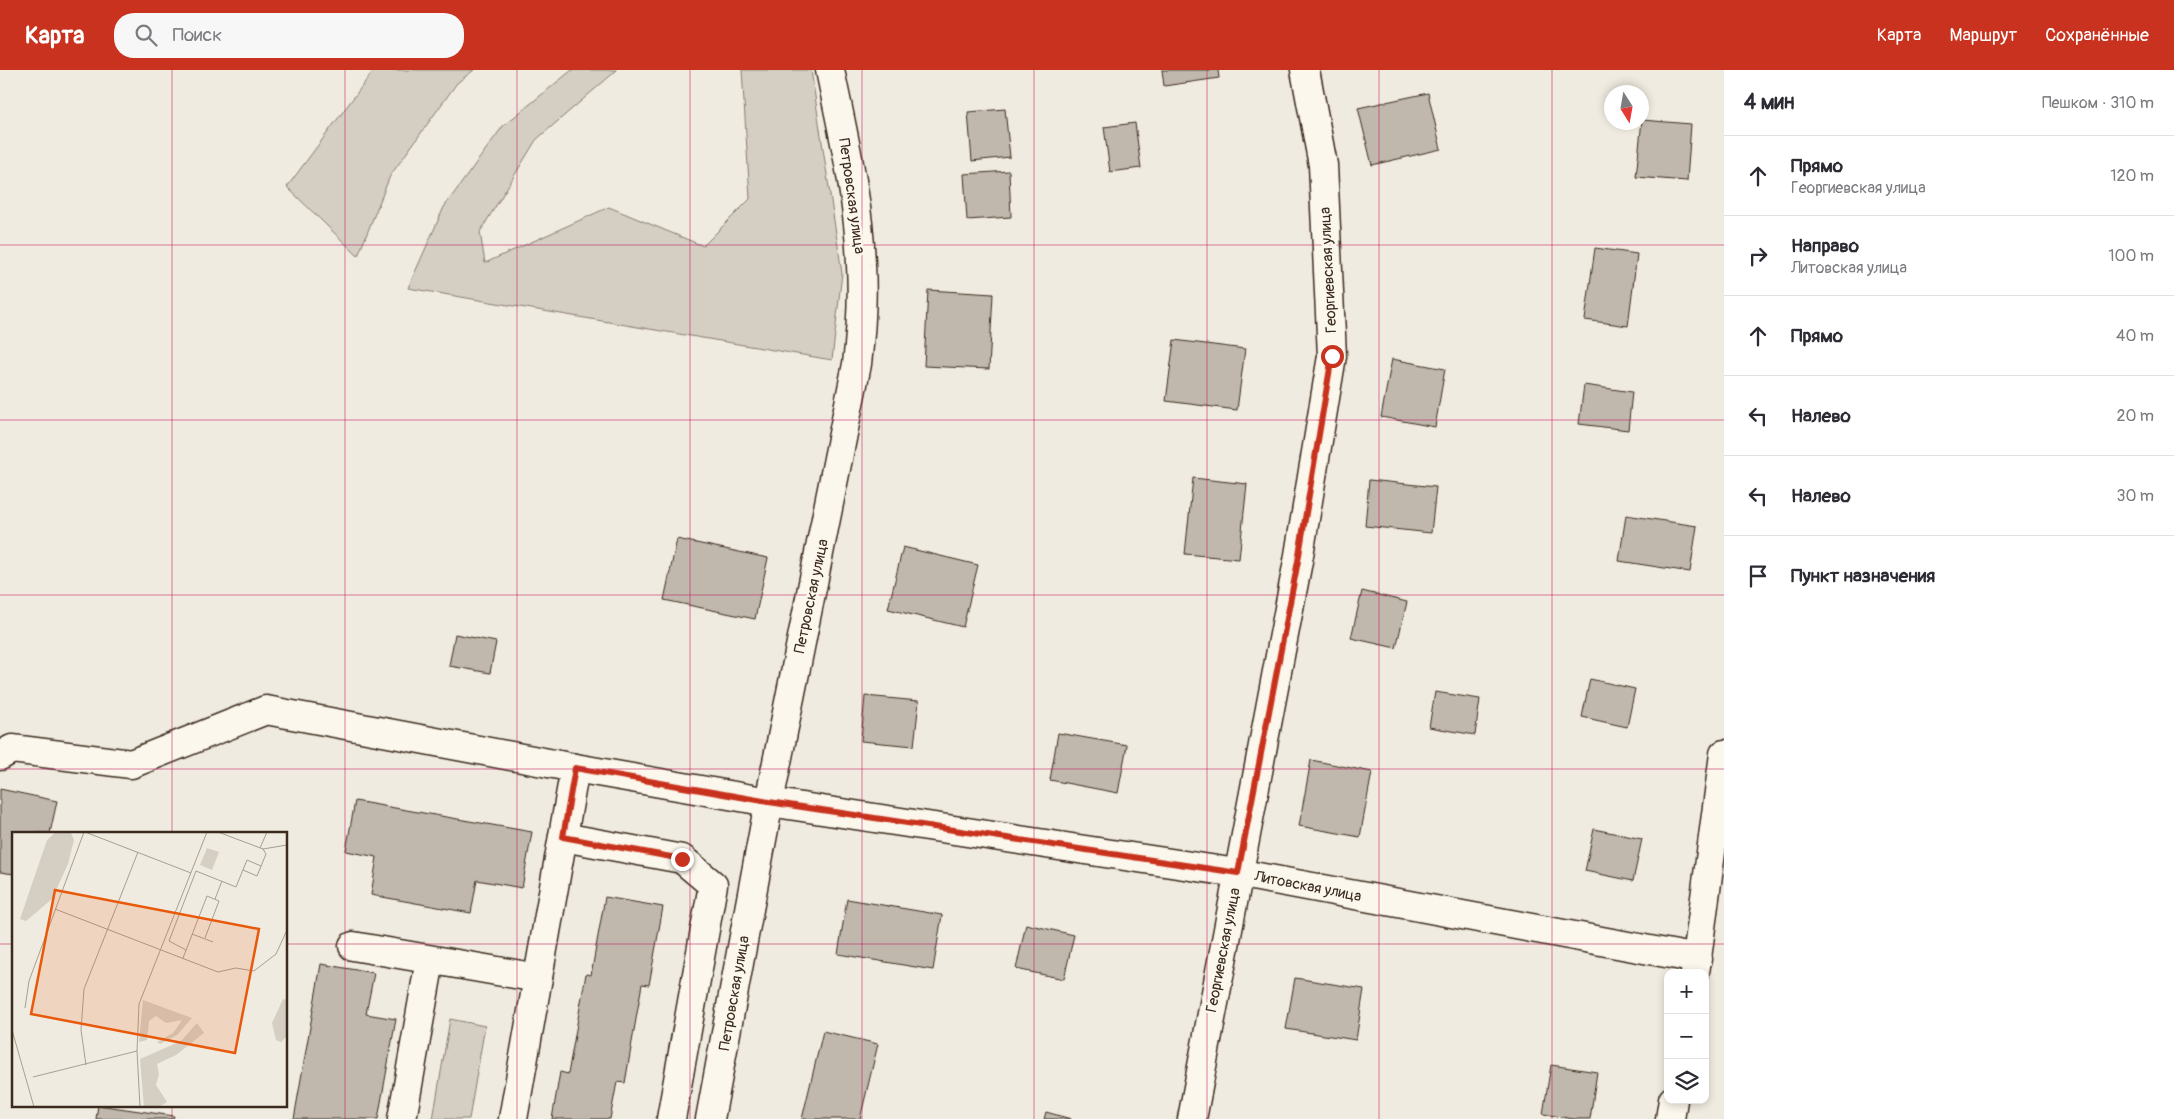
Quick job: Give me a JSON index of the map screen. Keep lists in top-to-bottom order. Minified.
{"streets":{"street":["Петровская улица","Георгиевская улица","Литовская улица"]},"crossings":[["Петровская улица","Литовская улица"],["Георгиевская улица","Литовская улица"]],"north":"bottom","page":{"header":"Карта","search":"Поиск","nav":["Карта","Маршрут","Сохранённые"],"heading":["4 мин","Пешком · 310 m"],"list":[["Прямо","Георгиевская улица","120 m"],["Направо","Литовская улица","100 m"],["Прямо","40 m"],["Налево","20 m"],["Налево","30 m"],"Пункт назначения"],"map_buttons":["+","−"]}}
